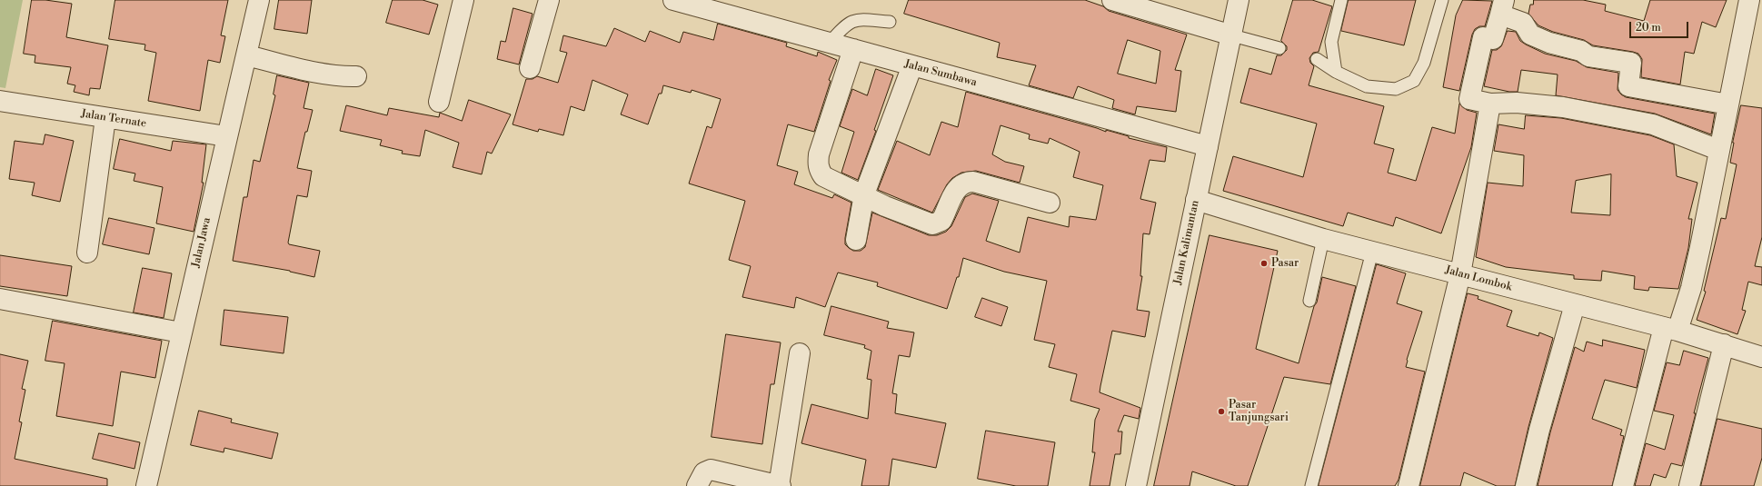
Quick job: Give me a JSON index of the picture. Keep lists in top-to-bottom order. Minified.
{"streets":{"street":["Jalan Sumbawa","Jalan Ternate","Jalan Jawa","Jalan Kalimantan","Jalan Lombok"]},"crossings":[["Jalan Sumbawa","Jalan Kalimantan"],["Jalan Ternate","Jalan Jawa"],["Jalan Kalimantan","Jalan Lombok"]],"places":["Pasar","Pasar Tanjungsari"],"scale_bar":"20 m"}
